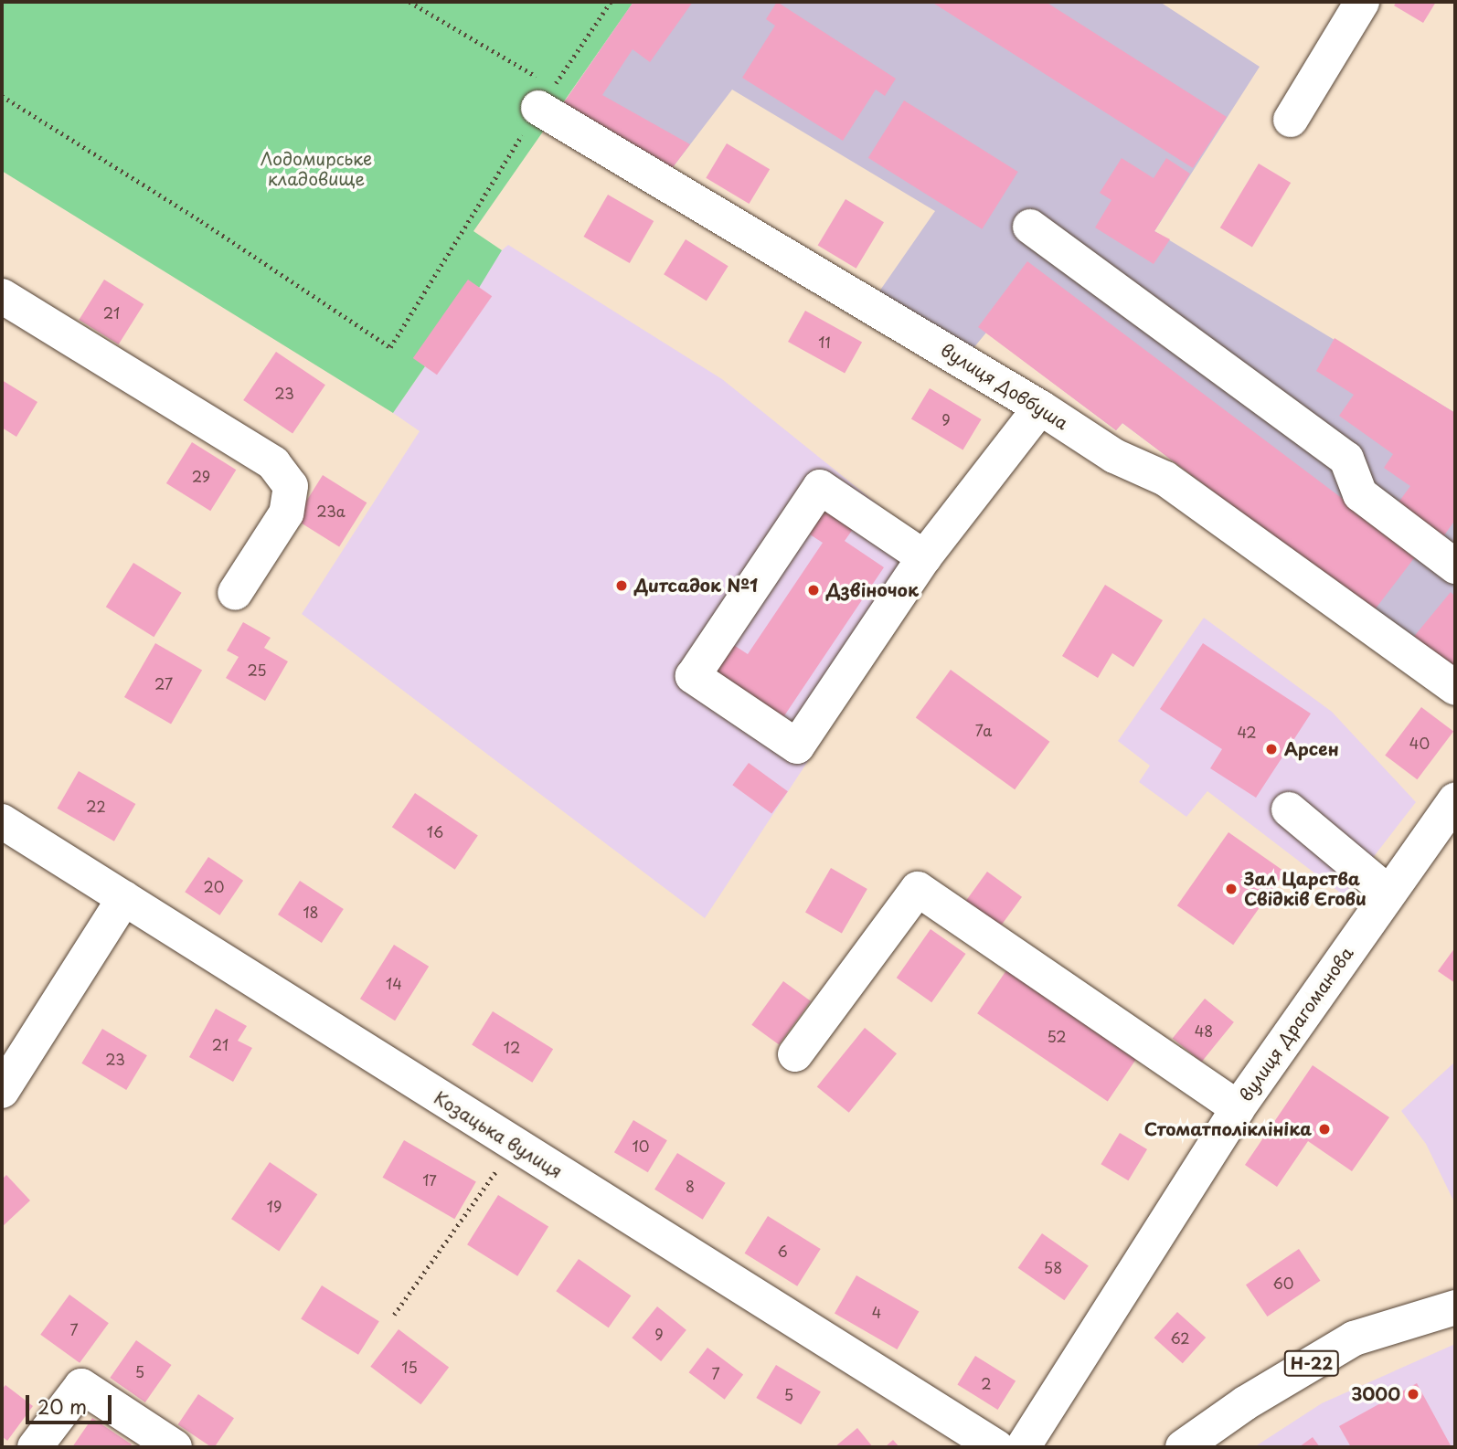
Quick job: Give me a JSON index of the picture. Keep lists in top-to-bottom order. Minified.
{"streets":{"street":["вулиця Довбуша","вулиця Драгоманова","Козацька вулиця","Н-22"]},"parks":["Лодомирське кладовище"],"places":["Дитсадок №1","Дзвіночок","Арсен","Зал Царства Свідків Єгови","Стоматполіклініка","3000"],"house_numbers":["21","11","23","9","29","23а","25","27","7а","42","40","22","16","20","18","14","48","52","21","12","23","10","17","8","19","6","58","60","4","7","9","62","15","5","7","2","5"],"scale_bar":"20 m"}
